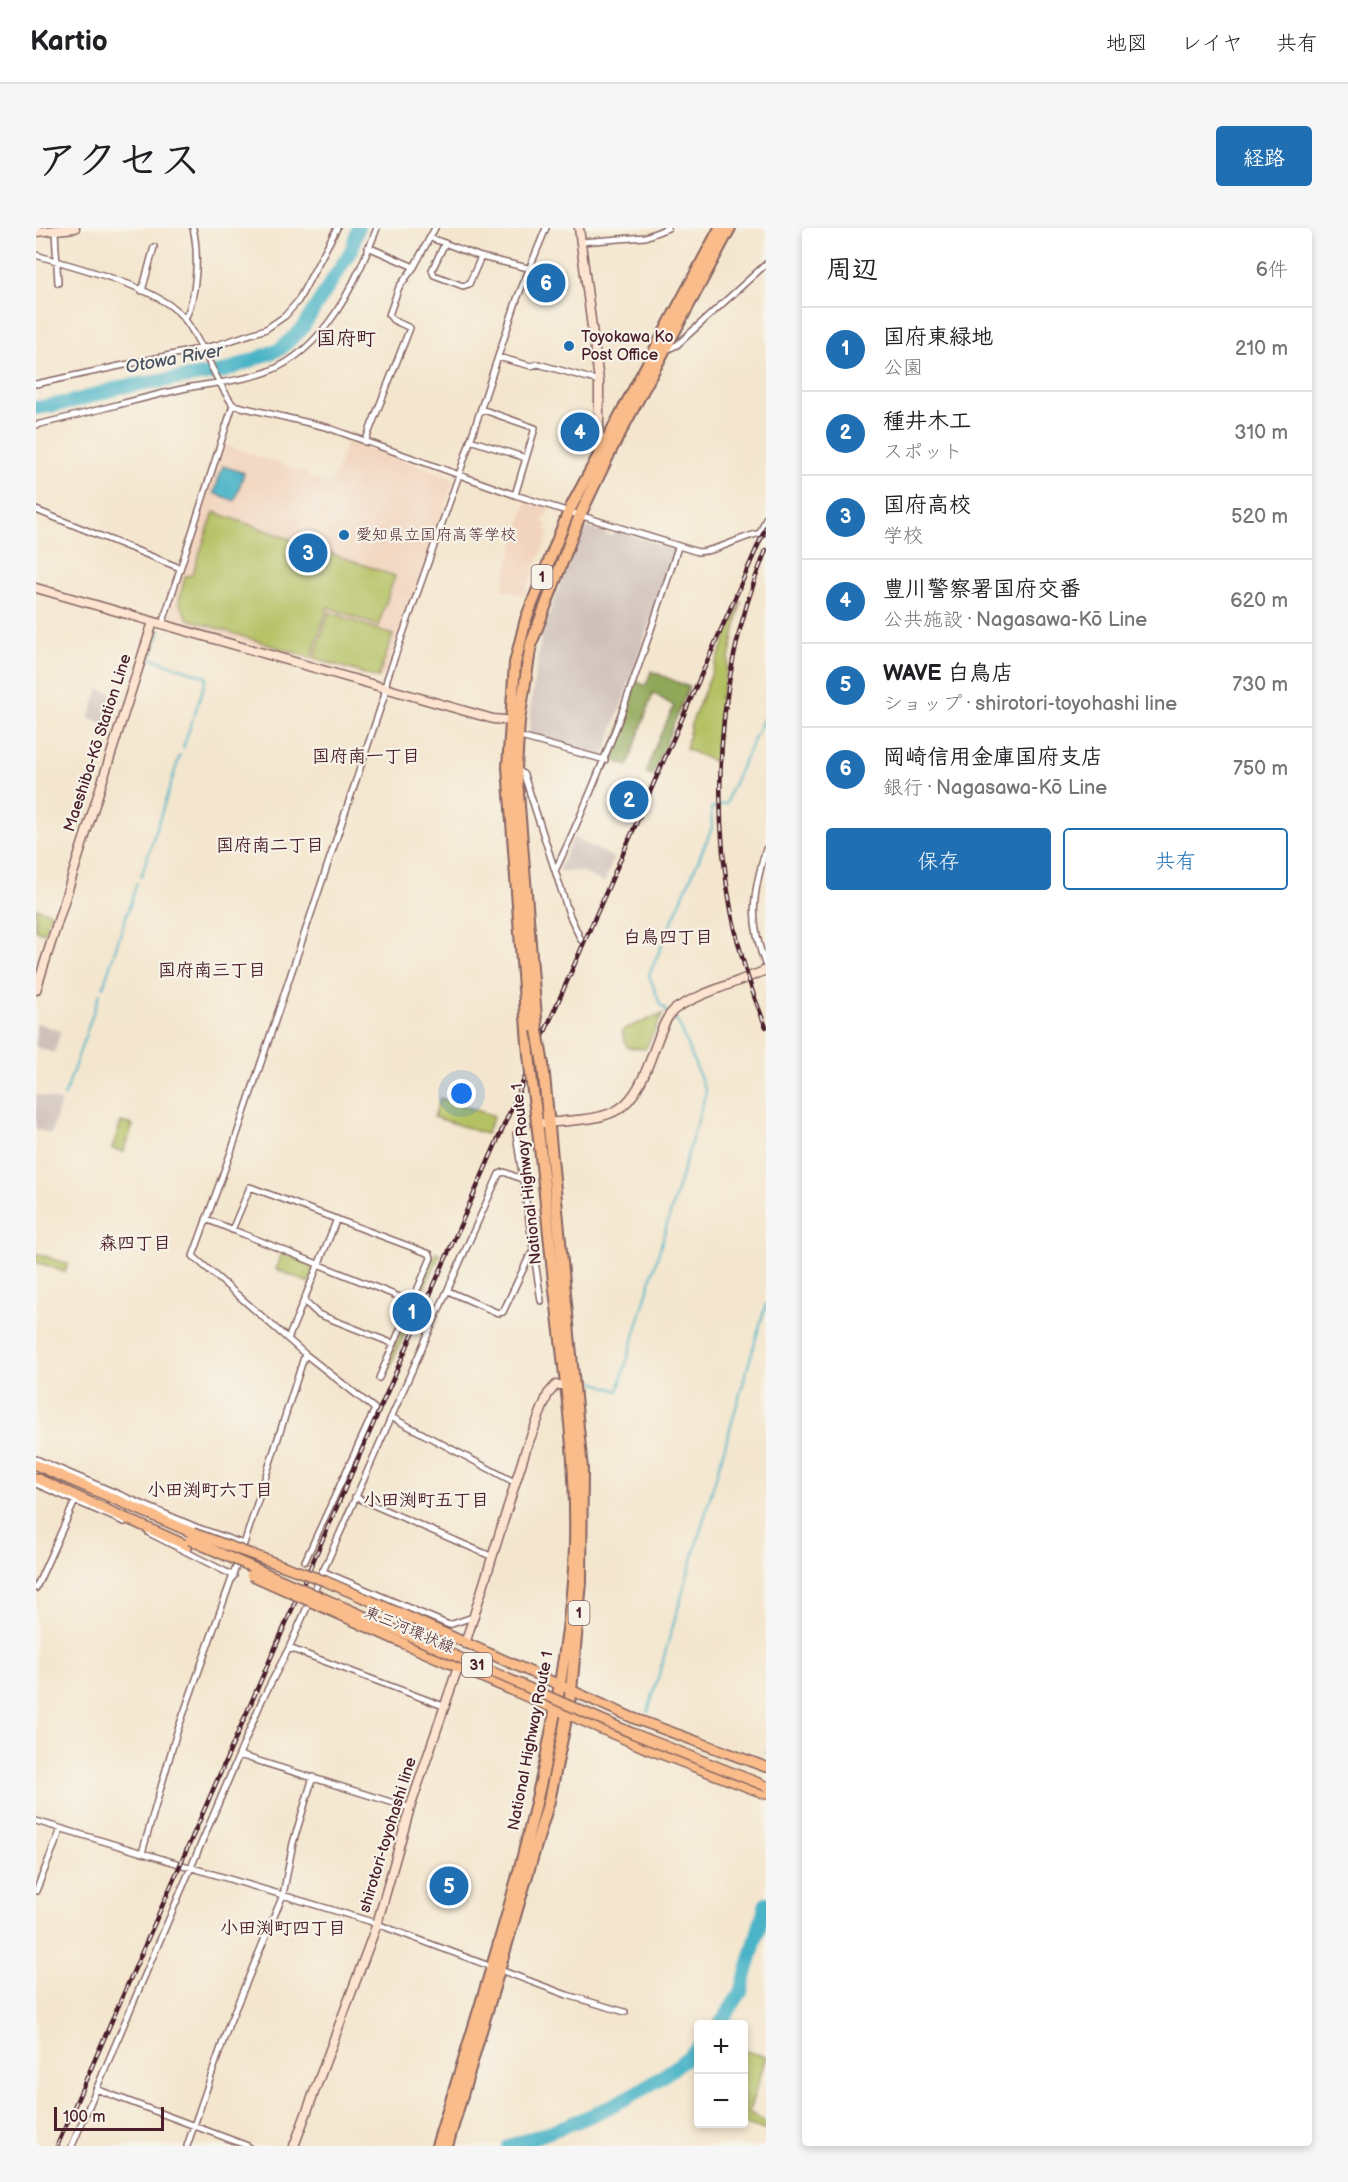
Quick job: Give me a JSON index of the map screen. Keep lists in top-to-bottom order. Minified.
{"streets":{"highway":["1","National Highway Route 1"],"main road":["Maeshiba-Kō Station Line","東三河環状線","31","shirotori-toyohashi line"]},"crossings":[["National Highway Route 1","東三河環状線"],["東三河環状線","31"],["東三河環状線","shirotori-toyohashi line"]],"districts":["国府町","国府南一丁目","国府南二丁目","白鳥四丁目","国府南三丁目","森四丁目","小田渕町六丁目","小田渕町五丁目","小田渕町四丁目"],"water":["Otowa River"],"places":["Toyokawa Ko Post Office","愛知県立国府高等学校"],"scale_bar":"100 m","page":{"header":"Kartio","nav":["地図","レイヤ","共有"],"title":"アクセス","buttons":["経路",["保存","共有"]],"heading":["周辺","6件"],"pins":["6","4","3","2","1","5"],"list":[{"mark":"1","name":"国府東緑地","note":"公園","value":"210 m"},{"mark":"2","name":"種井木工","note":"スポット","value":"310 m"},{"mark":"3","name":"国府高校","note":"学校","value":"520 m"},{"mark":"4","name":"豊川警察署国府交番","note":"公共施設 · Nagasawa-Kō Line","value":"620 m"},{"mark":"5","name":"WAVE 白鳥店","note":"ショップ · shirotori-toyohashi line","value":"730 m"},{"mark":"6","name":"岡崎信用金庫国府支店","note":"銀行 · Nagasawa-Kō Line","value":"750 m"}],"map_buttons":["+","−"],"scale":"100 m"}}
